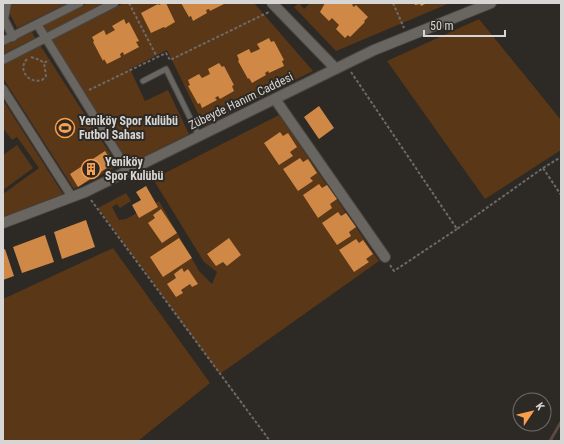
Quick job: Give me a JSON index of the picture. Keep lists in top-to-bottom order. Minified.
{"streets":{"street":["Zübeyde Hanım Caddesi"]},"places":{"sports":["Yeniköy Spor Kulübü Futbol Sahası"],"building":["Yeniköy Spor Kulübü"]},"scale_bar":"50 m","north":"top right"}
